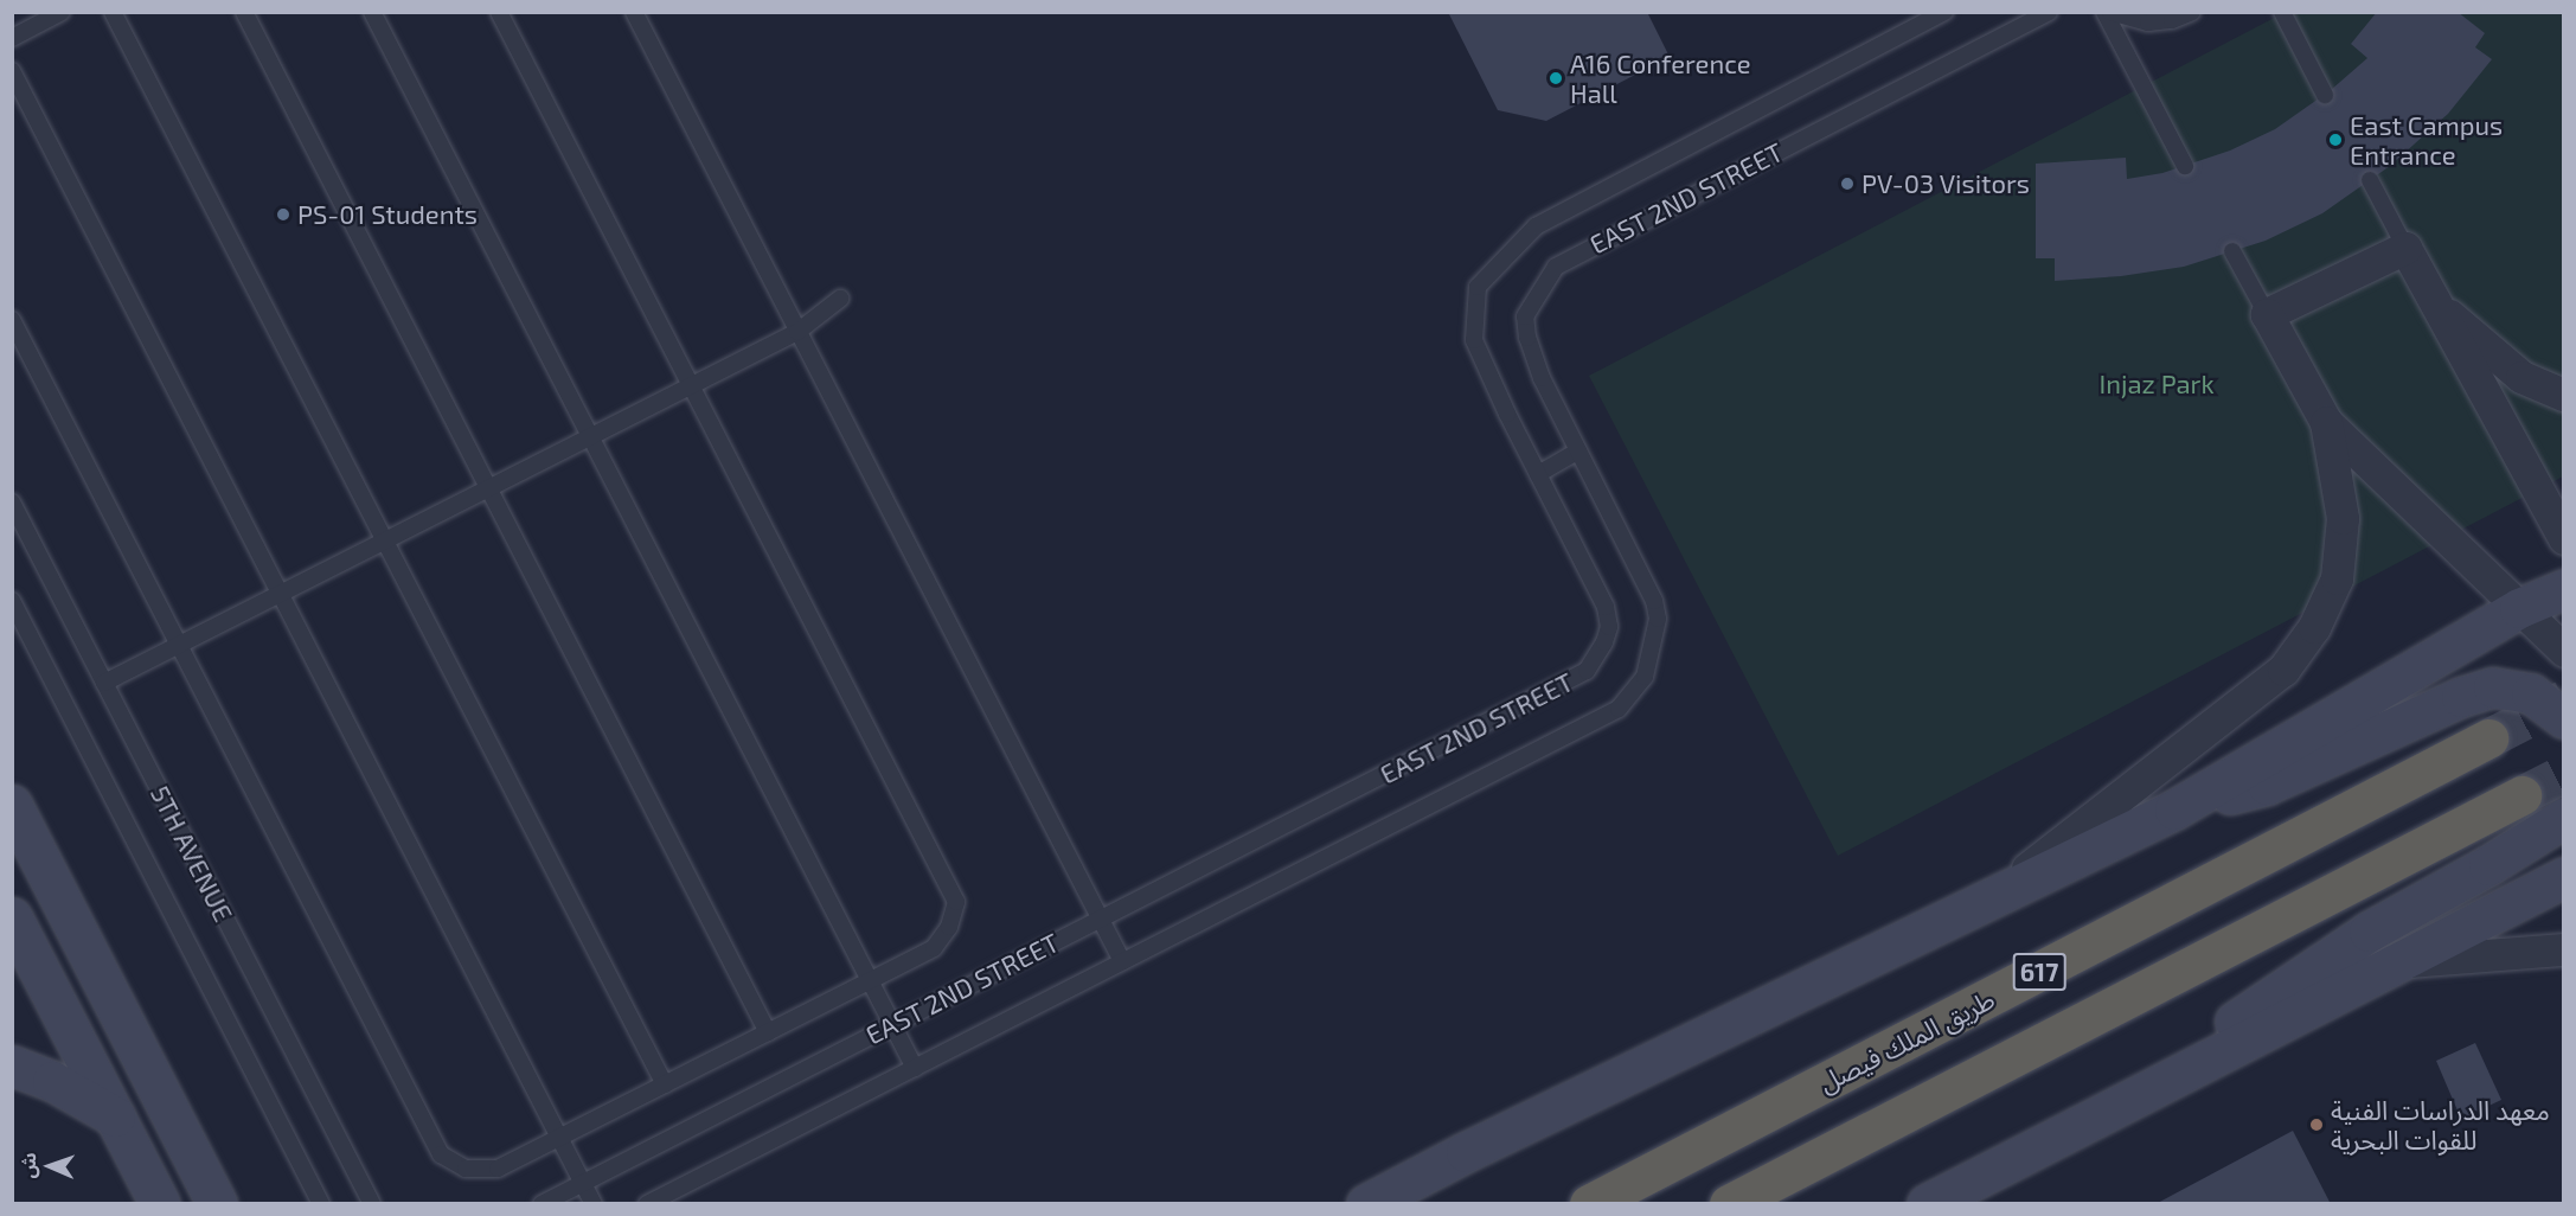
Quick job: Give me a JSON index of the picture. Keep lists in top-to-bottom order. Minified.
{"streets":{"highway":["617","طريق الملك فيصل"],"lane":["EAST 2ND STREET","5TH AVENUE"]},"parks":["Injaz Park"],"places":["A16 Conference Hall","East Campus Entrance","PV-03 Visitors","PS-01 Students","معهد الدراسات الفنية للقوات البحرية"],"north":"left"}
